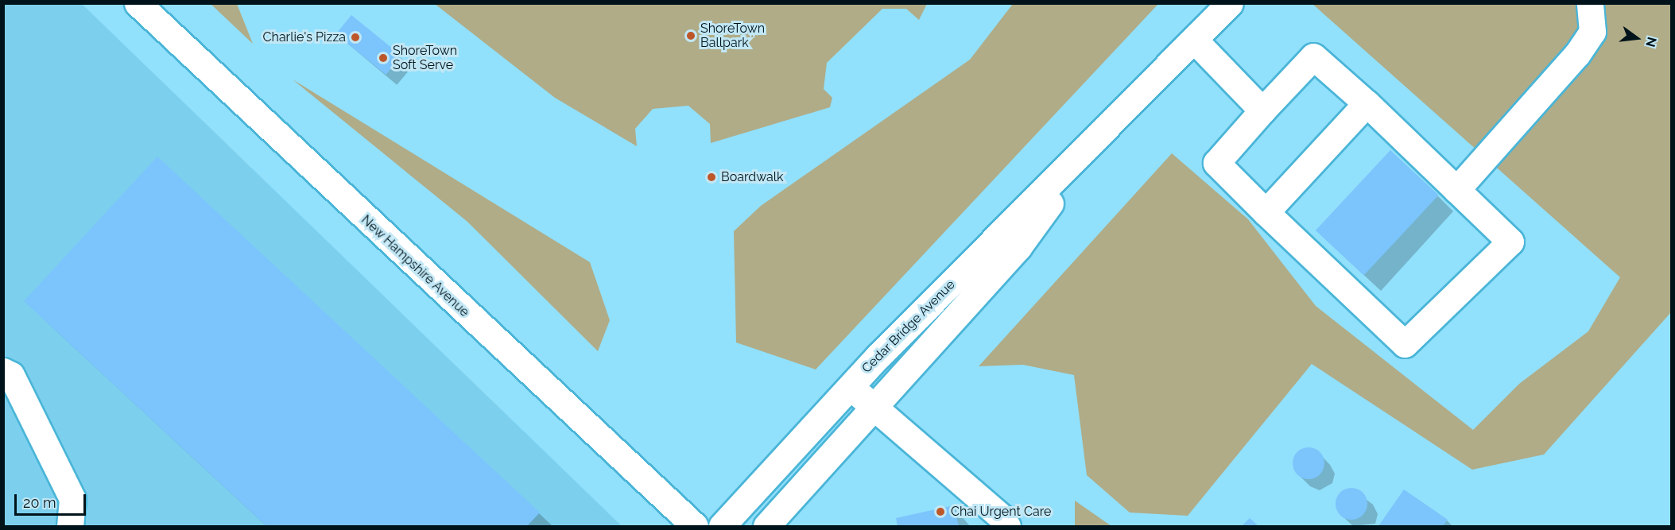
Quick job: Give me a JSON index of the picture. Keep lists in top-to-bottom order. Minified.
{"streets":{"main road":["New Hampshire Avenue","Cedar Bridge Avenue"]},"places":["ShoreTown Ballpark","Charlie's Pizza","ShoreTown Soft Serve","Boardwalk","Chai Urgent Care"],"scale_bar":"20 m","north":"right"}
